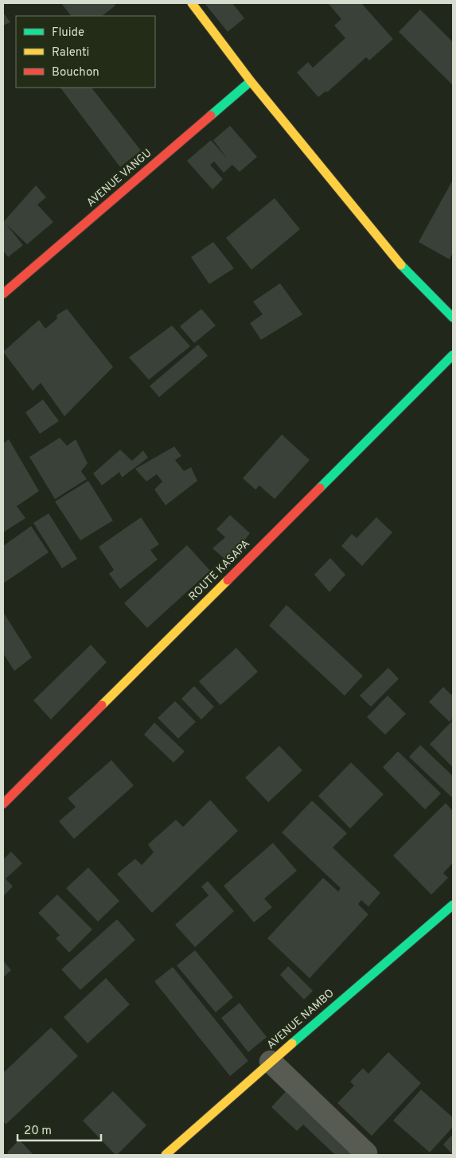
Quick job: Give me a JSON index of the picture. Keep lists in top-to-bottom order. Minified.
{"streets":{"street":["AVENUE VANGU","ROUTE KASAPA","AVENUE NAMBO"]},"legend":["Fluide","Ralenti","Bouchon"],"scale_bar":"20 m"}
